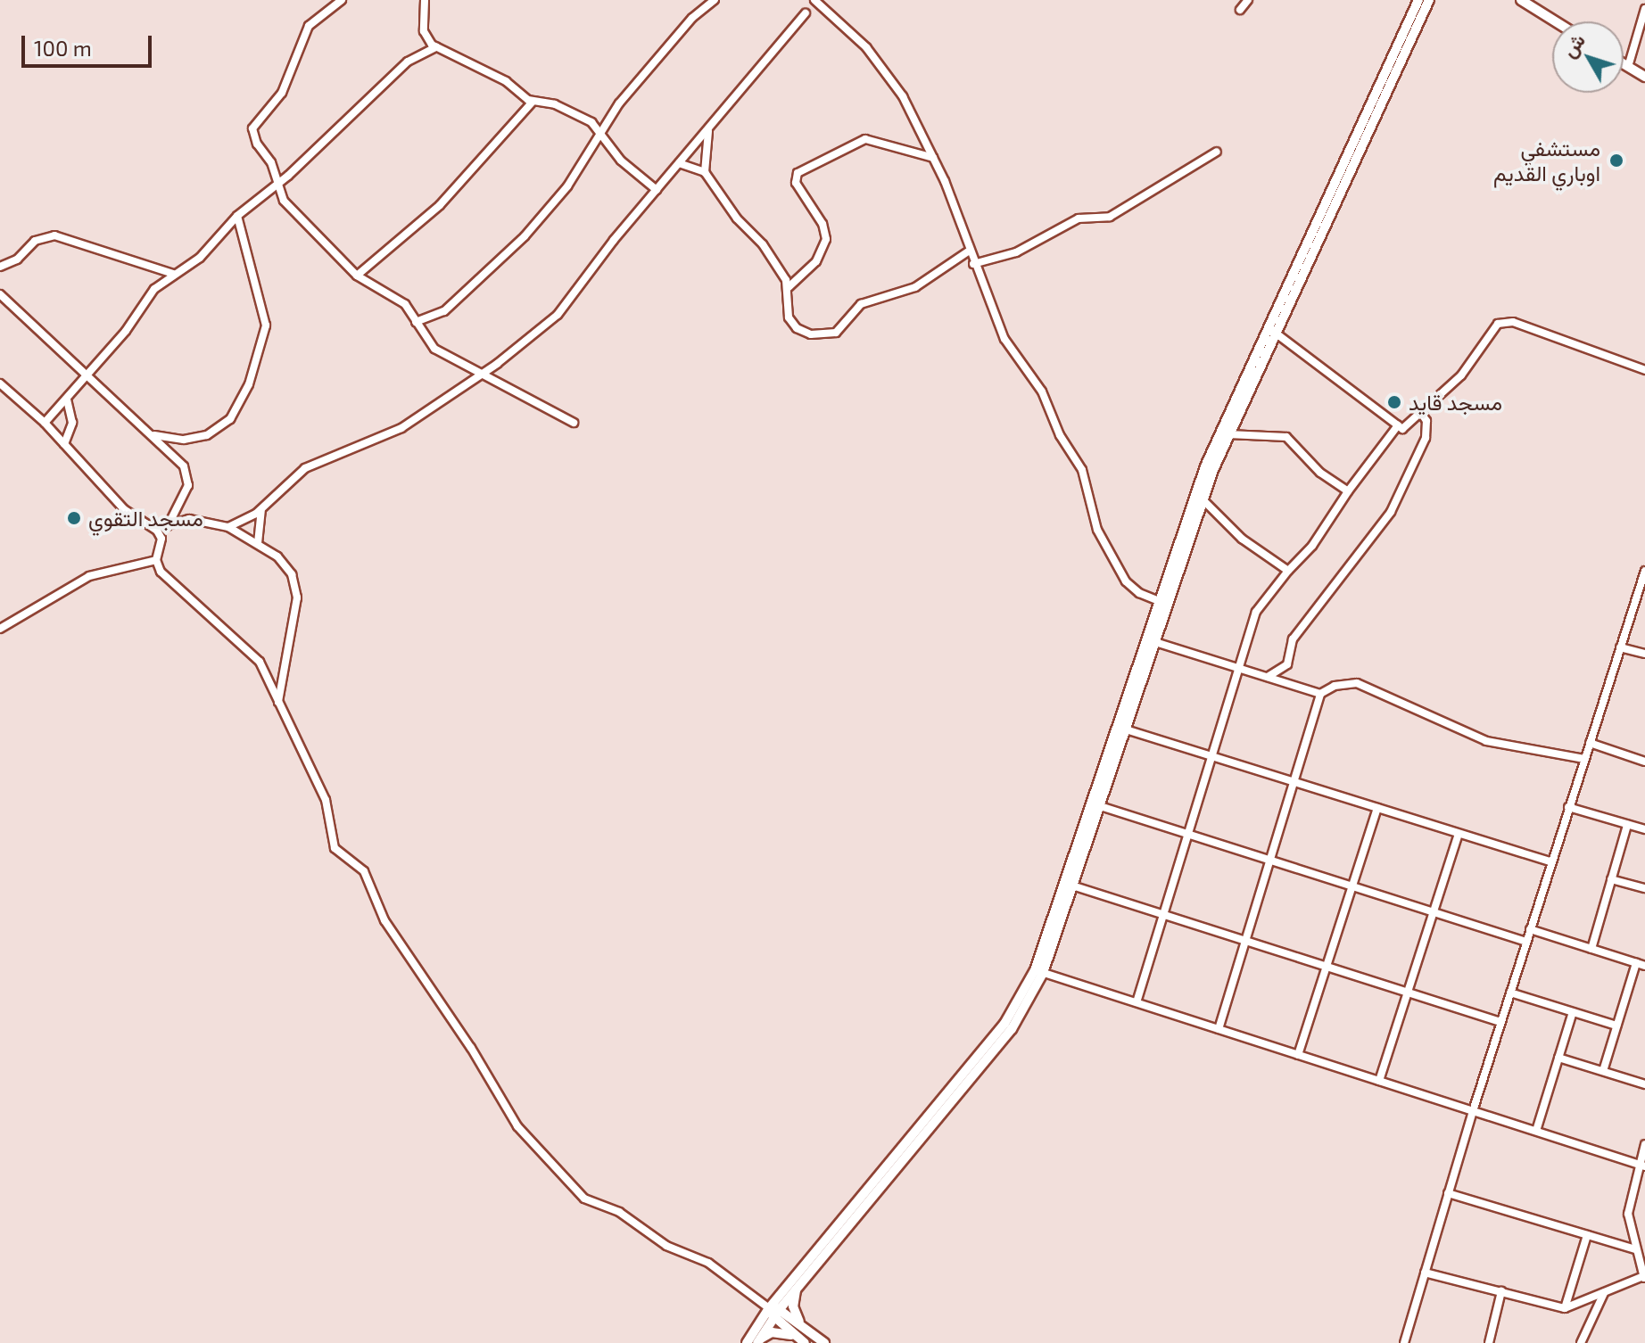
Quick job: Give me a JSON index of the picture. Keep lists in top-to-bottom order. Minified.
{"places":["مستشفي اوباري القديم","مسجد قايد","مسجد التقوي"],"scale_bar":"100 m","north":"top left"}
